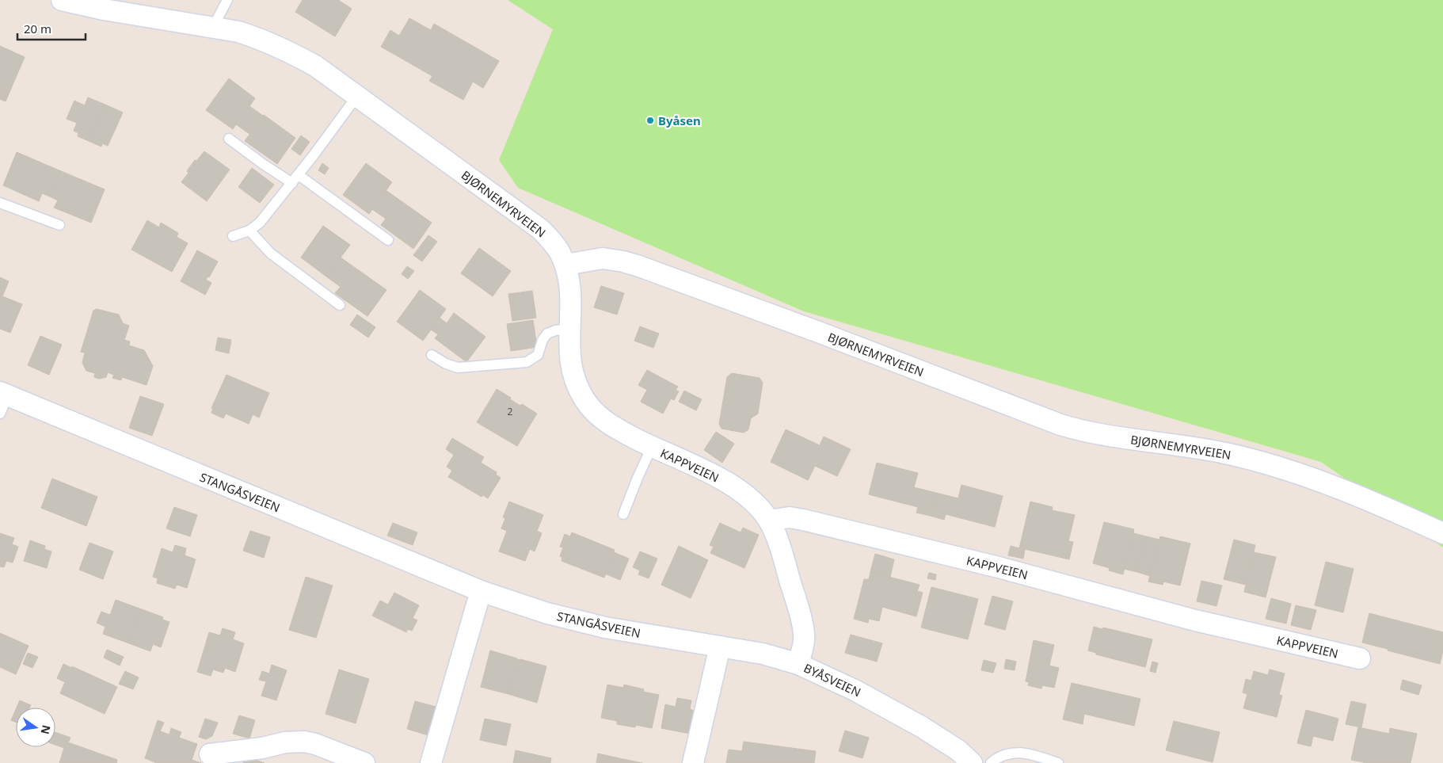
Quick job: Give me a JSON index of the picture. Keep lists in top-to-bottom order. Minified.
{"streets":{"street":["BJØRNEMYRVEIEN","KAPPVEIEN","STANGÅSVEIEN","BYÅSVEIEN"]},"crossings":[["BJØRNEMYRVEIEN","KAPPVEIEN"],["KAPPVEIEN","BYÅSVEIEN"],["STANGÅSVEIEN","BYÅSVEIEN"]],"places":["Byåsen"],"house_numbers":["2"],"scale_bar":"20 m","north":"right"}
